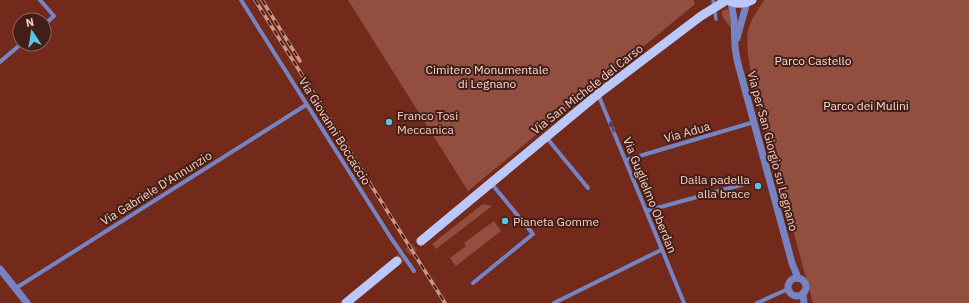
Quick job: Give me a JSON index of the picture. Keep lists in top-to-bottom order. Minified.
{"streets":{"main road":["Via San Michele del Carso"],"street":["Via Giovanni Boccaccio","Via Adua","Via per San Giorgio su Legnano","Via Gabriele D'Annunzio","Via Guglielmo Oberdan"]},"crossings":[["Via San Michele del Carso","Via per San Giorgio su Legnano"],["Via San Michele del Carso","Via Guglielmo Oberdan"],["Via Giovanni Boccaccio","Via Gabriele D'Annunzio"],["Via Adua","Via per San Giorgio su Legnano"],["Via Adua","Via Guglielmo Oberdan"]],"parks":["Parco Castello","Cimitero Monumentale di Legnano","Parco dei Mulini"],"places":["Franco Tosi Meccanica","Dalla padella alla brace","Pianeta Gomme"],"north":"top"}
